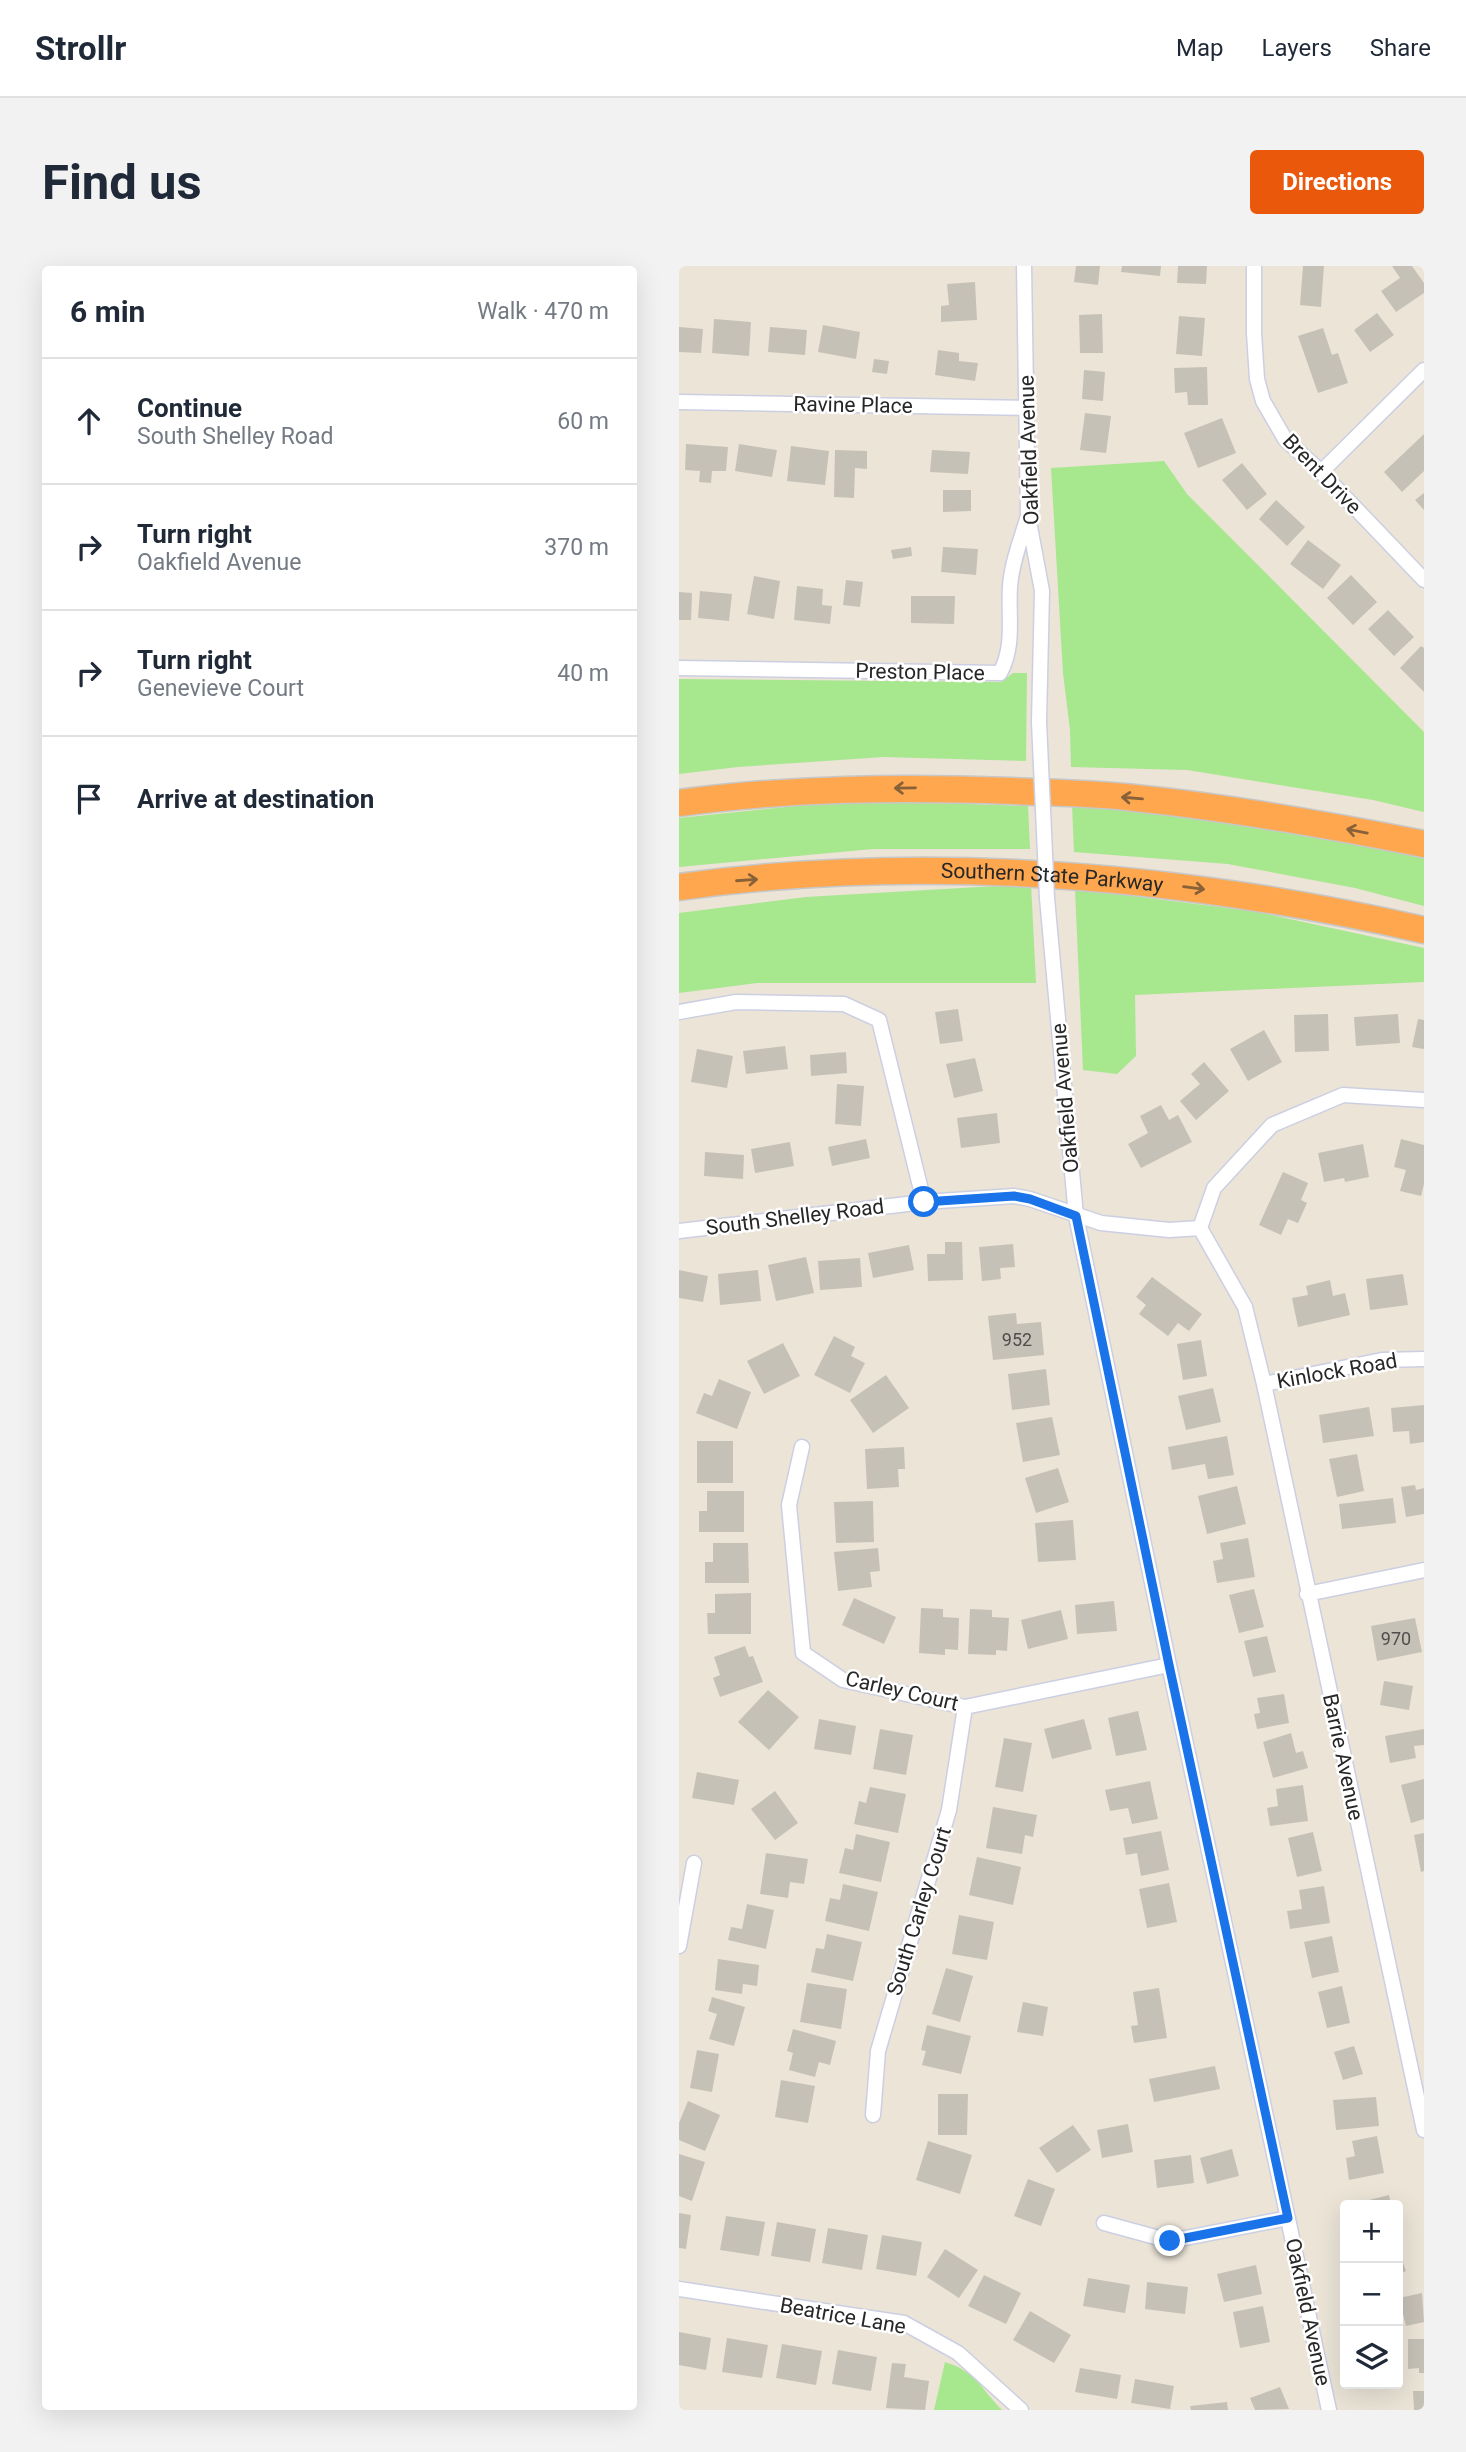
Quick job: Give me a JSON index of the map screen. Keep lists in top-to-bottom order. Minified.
{"streets":{"highway":["Southern State Parkway"],"street":["Ravine Place","Oakfield Avenue","Brent Drive","Preston Place","South Shelley Road","Kinlock Road","Carley Court","Barrie Avenue","South Carley Court","Beatrice Lane"]},"crossings":[["Ravine Place","Oakfield Avenue"],["Oakfield Avenue","Preston Place"],["Oakfield Avenue","South Shelley Road"],["Oakfield Avenue","Carley Court"],["Kinlock Road","Barrie Avenue"],["Carley Court","South Carley Court"]],"house_numbers":["952","970"],"page":{"header":"Strollr","nav":["Map","Layers","Share"],"buttons":"Directions","title":"Find us","heading":["6 min","Walk · 470 m"],"list":[["Continue","South Shelley Road","60 m"],["Turn right","Oakfield Avenue","370 m"],["Turn right","Genevieve Court","40 m"],"Arrive at destination"],"map_buttons":["+","−"]}}
